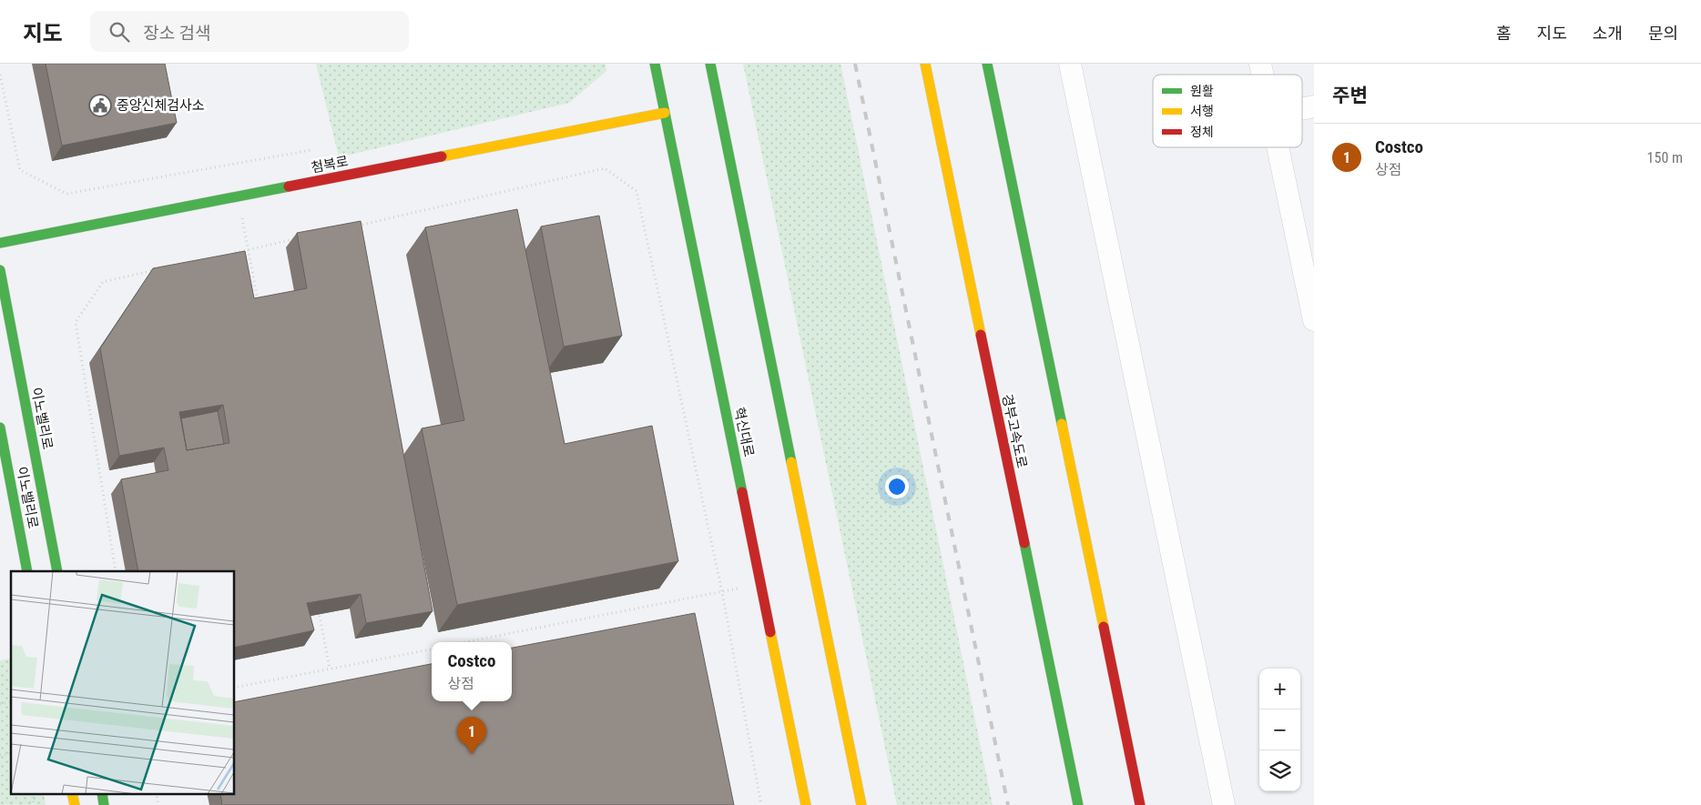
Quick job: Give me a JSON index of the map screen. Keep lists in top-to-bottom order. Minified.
{"streets":{"main road":["첨복로","이노벨리로","경부고속도로","혁신대로","이노밸리로"]},"crossings":[["첨복로","혁신대로"]],"places":{"public building":["중앙신체검사소"]},"legend":["원활","서행","정체"],"page":{"header":"지도","search":"장소 검색","nav":["홈","지도","소개","문의"],"heading":"주변","list":[{"mark":"1","name":"Costco","note":"상점","value":"150 m"}],"popup":["Costco","상점"],"map_buttons":["+","−"],"pins":"1"}}
